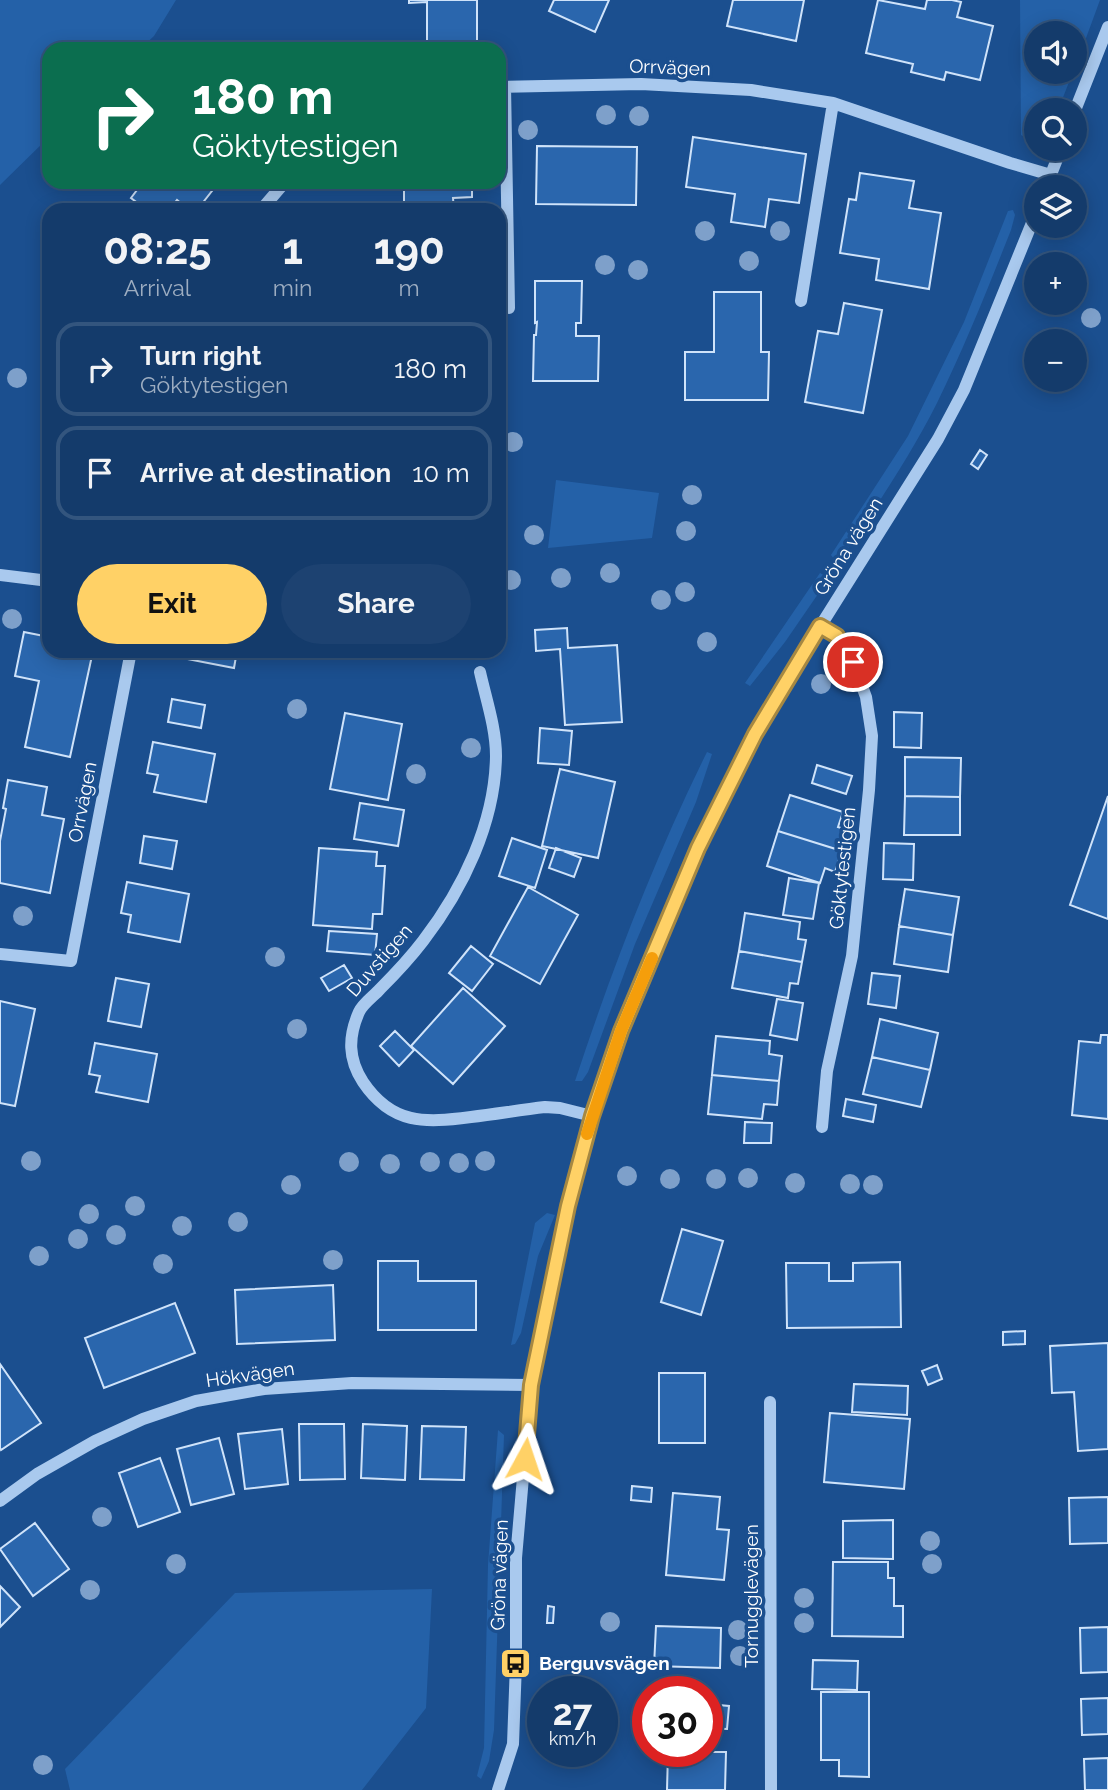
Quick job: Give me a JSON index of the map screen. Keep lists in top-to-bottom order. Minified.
{"streets":{"street":["Orrvägen","Gröna vägen","Göktytestigen","Duvstigen","Hökvägen","Tornugglevägen"]},"crossings":[["Gröna vägen","Göktytestigen"],["Gröna vägen","Duvstigen"],["Gröna vägen","Hökvägen"]],"places":{"bus stop":["Berguvsvägen"]},"page":{"map_buttons":["+","−"],"turn":["180 m","Göktytestigen"],"eta":["08:25","Arrival","1","min","190","m"],"list":[{"name":"Turn right","note":"Göktytestigen","value":"180 m"},{"name":"Arrive at destination","value":"10 m"}],"buttons":["Exit","Share"],"speed":"27 km/h","limit":"30"}}
